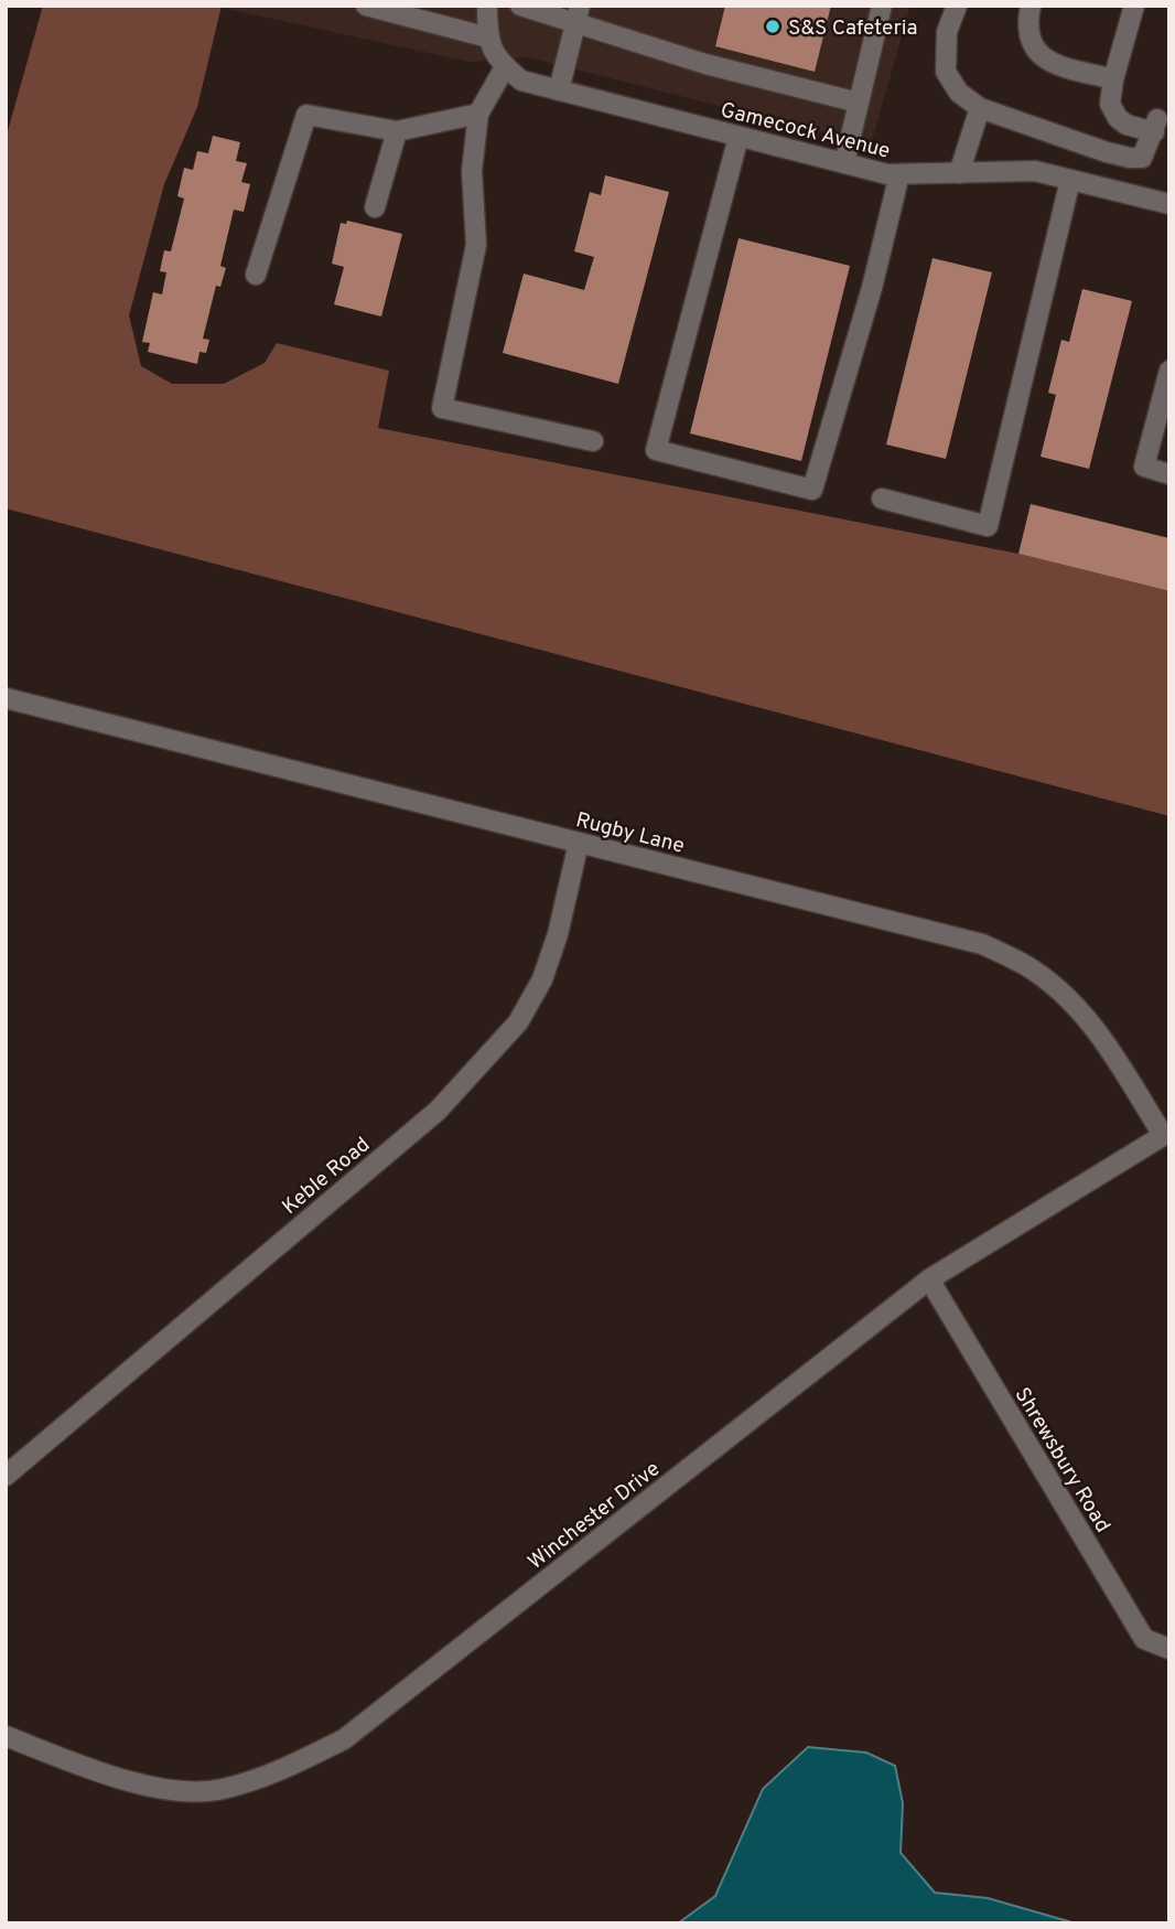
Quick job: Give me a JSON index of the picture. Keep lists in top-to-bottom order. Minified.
{"streets":{"street":["Gamecock Avenue","Rugby Lane","Keble Road","Shrewsbury Road","Winchester Drive"]},"crossings":[["Rugby Lane","Keble Road"],["Rugby Lane","Winchester Drive"],["Shrewsbury Road","Winchester Drive"]],"places":["S&S Cafeteria"]}
